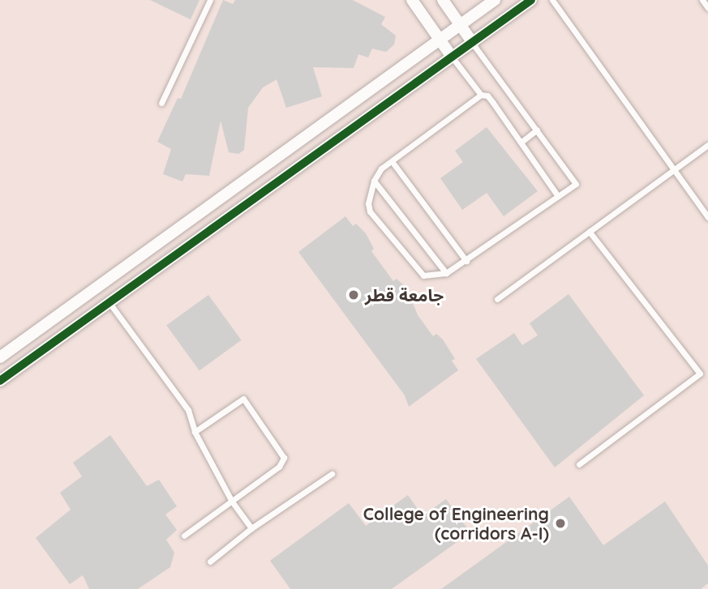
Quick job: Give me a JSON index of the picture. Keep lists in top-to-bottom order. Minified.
{"places":["جامعة قطر","College of Engineering (corridors A-I)"]}
